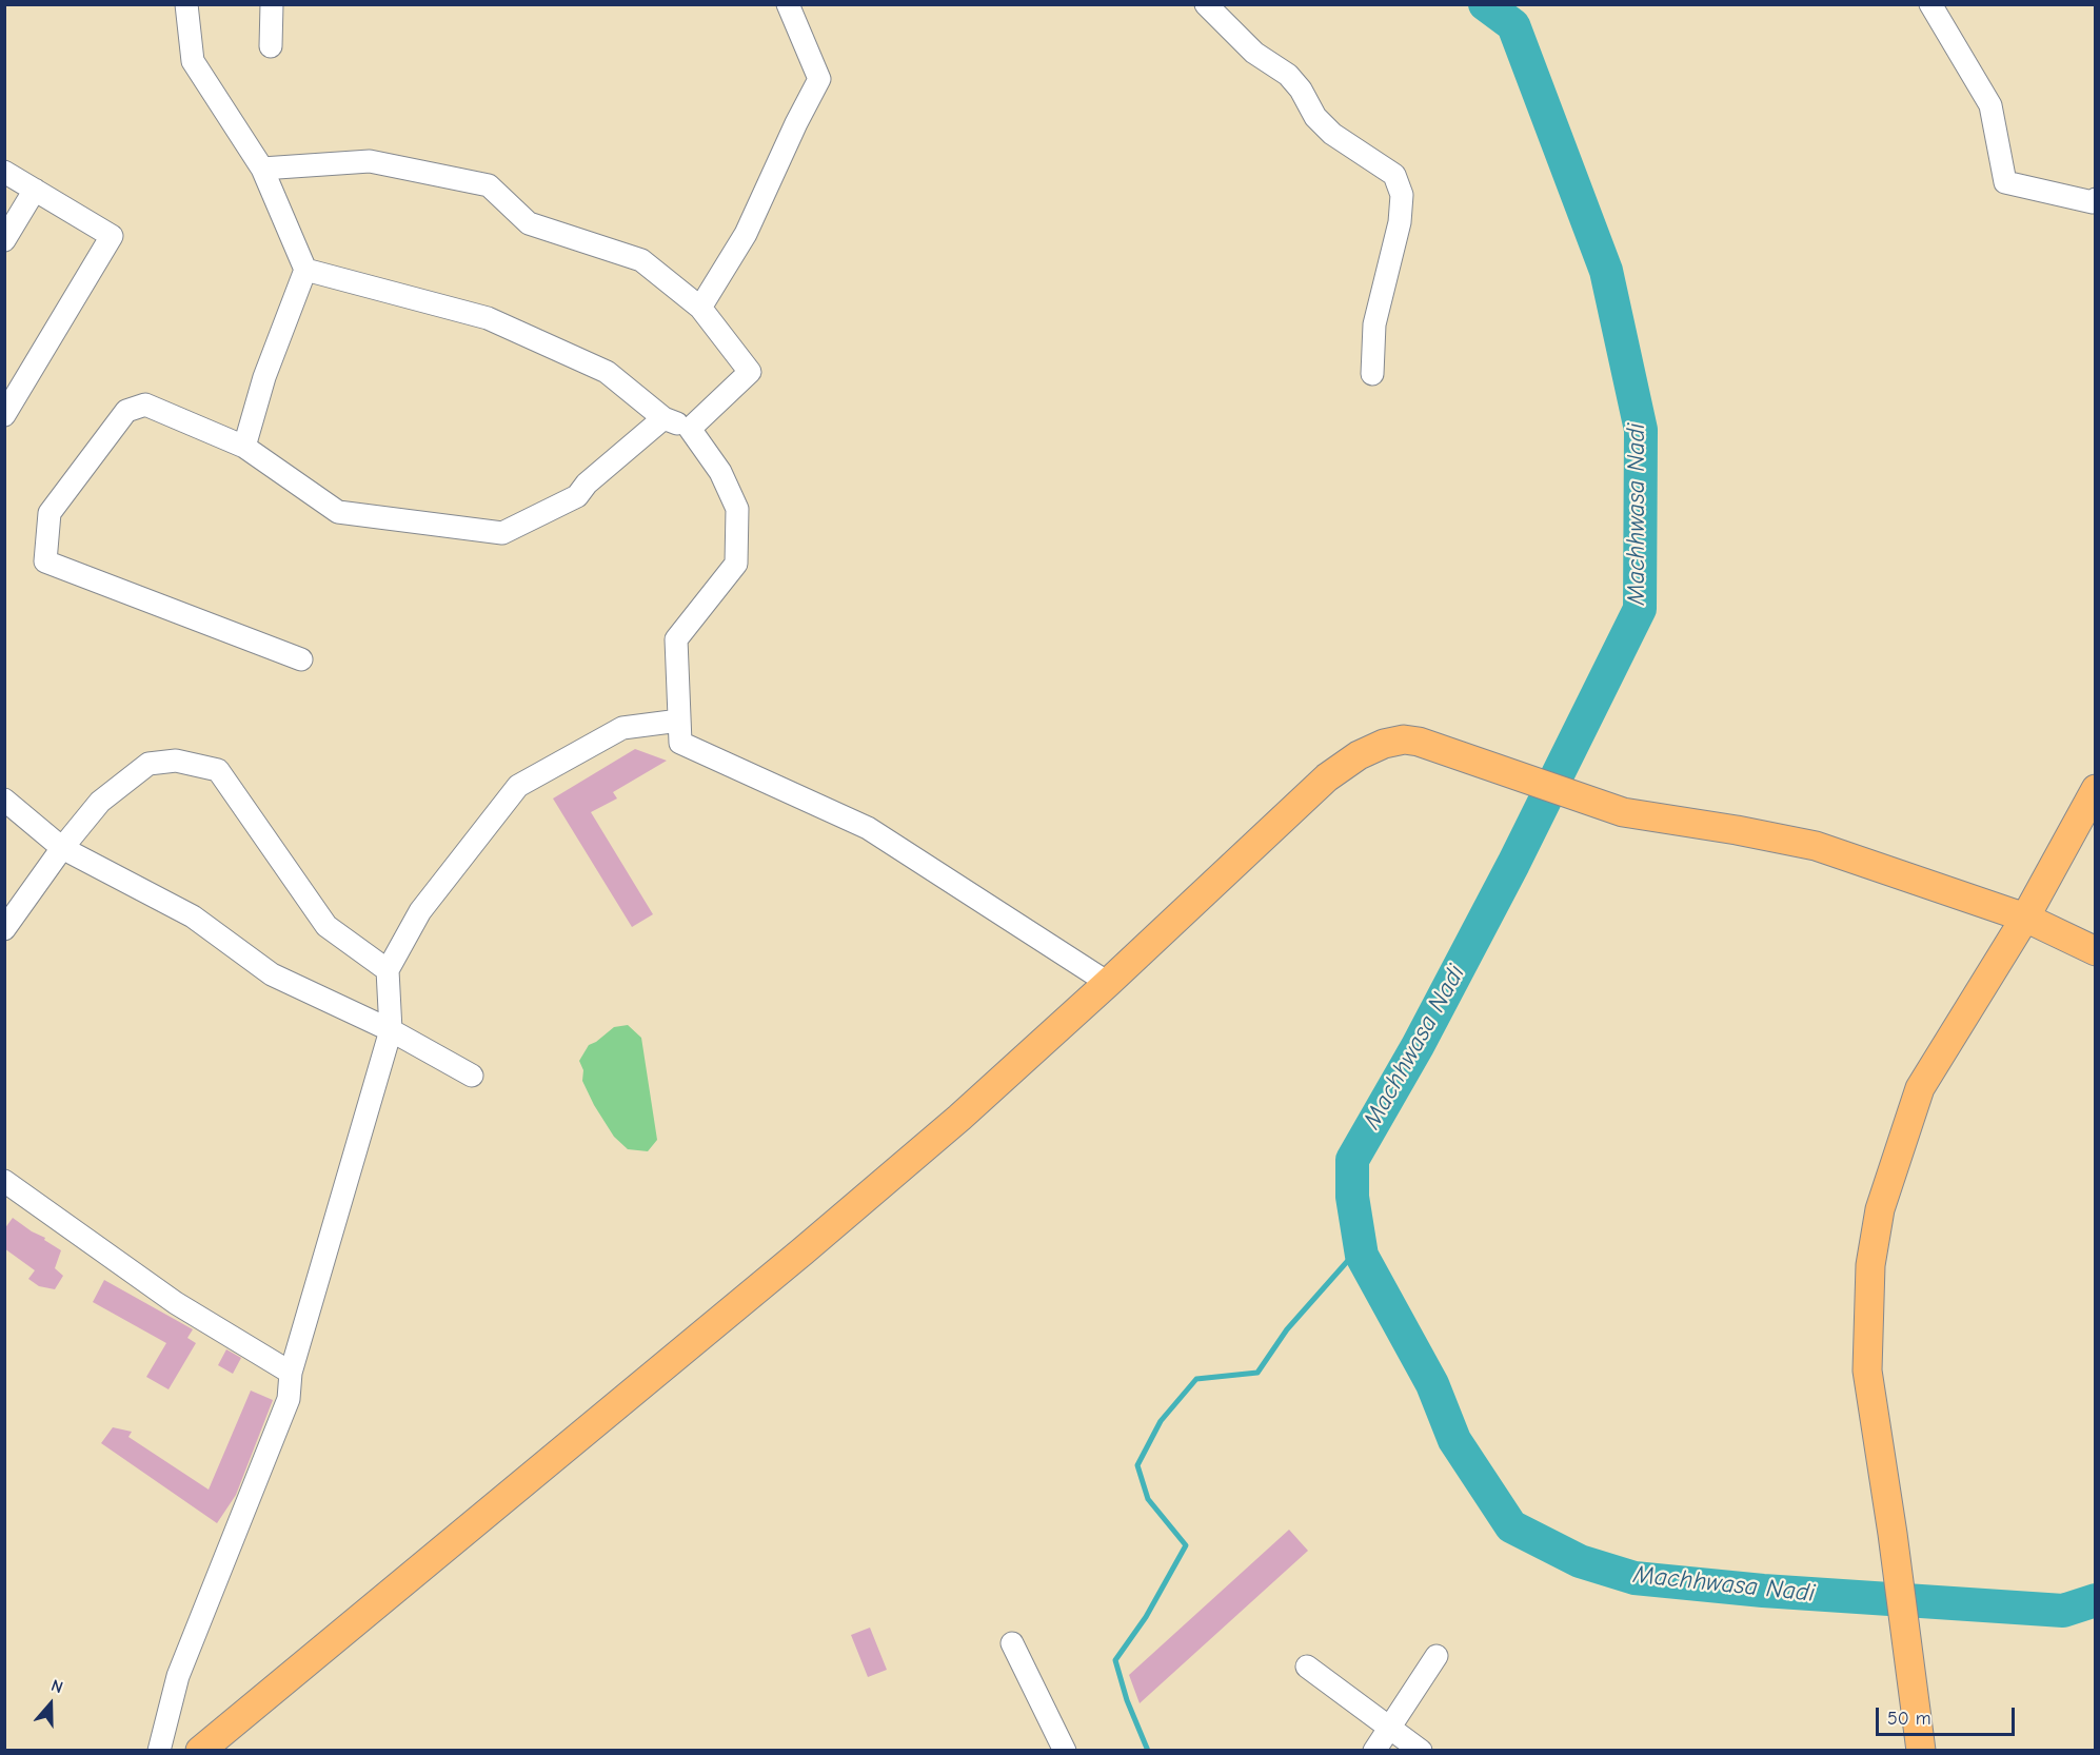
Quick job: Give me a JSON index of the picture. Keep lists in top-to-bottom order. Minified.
{"water":["Machhwasa Nadi"],"scale_bar":"50 m","north":"top"}
